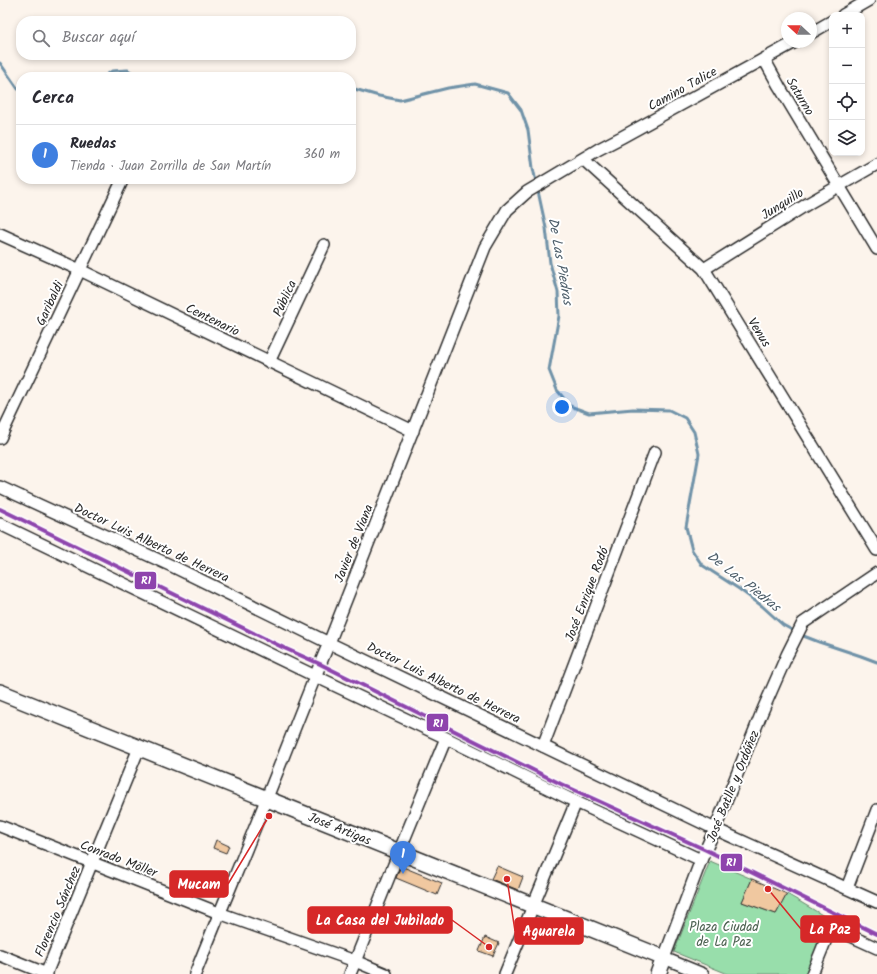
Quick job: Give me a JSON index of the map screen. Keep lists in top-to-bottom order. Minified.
{"streets":{"street":["Camino Talice","Saturno","Junquillo","Pública","Garibaldi","Centenario","Venus","Doctor Luis Alberto de Herrera","Javier de Viana","José Enrique Rodó","José Batlle y Ordóñez","José Artigas","Conrado Möller","Florencio Sánchez"]},"crossings":[["Camino Talice","Saturno"],["Camino Talice","Venus"],["Camino Talice","Javier de Viana"],["Saturno","Junquillo"],["Junquillo","Venus"],["Pública","Centenario"],["Garibaldi","Centenario"],["Centenario","Javier de Viana"],["Venus","Javier de Viana"],["Doctor Luis Alberto de Herrera","Javier de Viana"],["Doctor Luis Alberto de Herrera","José Enrique Rodó"],["Doctor Luis Alberto de Herrera","José Batlle y Ordóñez"],["Javier de Viana","José Artigas"],["Javier de Viana","Conrado Möller"],["José Batlle y Ordóñez","José Artigas"],["José Artigas","Florencio Sánchez"],["Conrado Möller","Florencio Sánchez"]],"water":["De Las Piedras"],"parks":["Plaza Ciudad de La Paz"],"places":["Mucam","Aguarela","La Paz","La Casa del Jubilado"],"lines":["transit line R1"],"north":"left","page":{"map_buttons":["+","−"],"search":"Buscar aquí","heading":"Cerca","list":[{"mark":"1","name":"Ruedas","note":"Tienda · Juan Zorrilla de San Martín","value":"360 m"}],"pins":"1"}}
